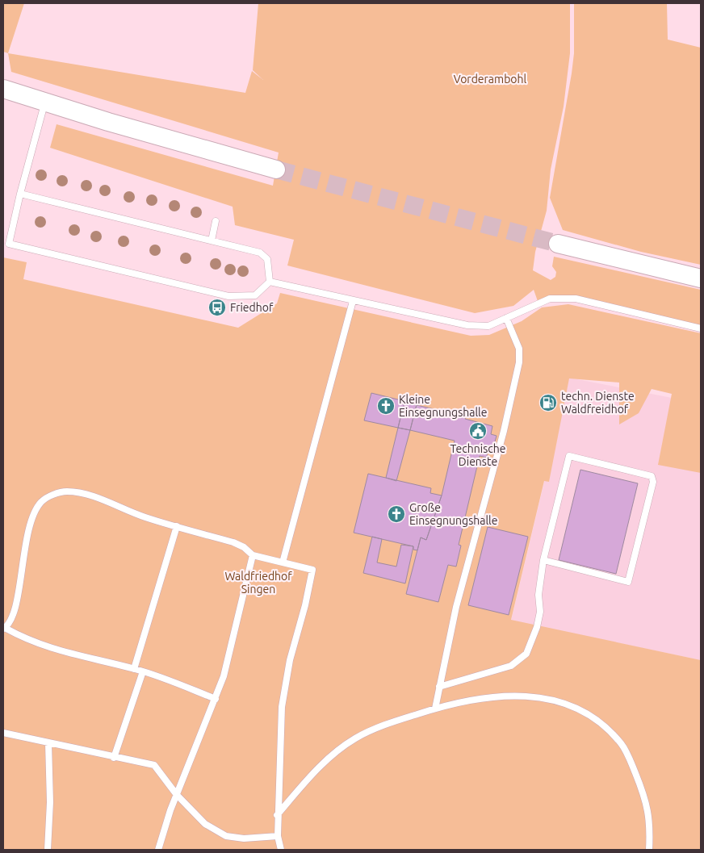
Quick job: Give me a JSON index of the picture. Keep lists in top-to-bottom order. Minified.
{"parks":["Vorderambohl","Waldfriedhof Singen"],"places":{"bus stop":["Friedhof"],"fuel station":["techn. Dienste Waldfreidhof"],"church":["Kleine Einsegnungshalle","Große Einsegnungshalle"],"public building":["Technische Dienste"]}}
